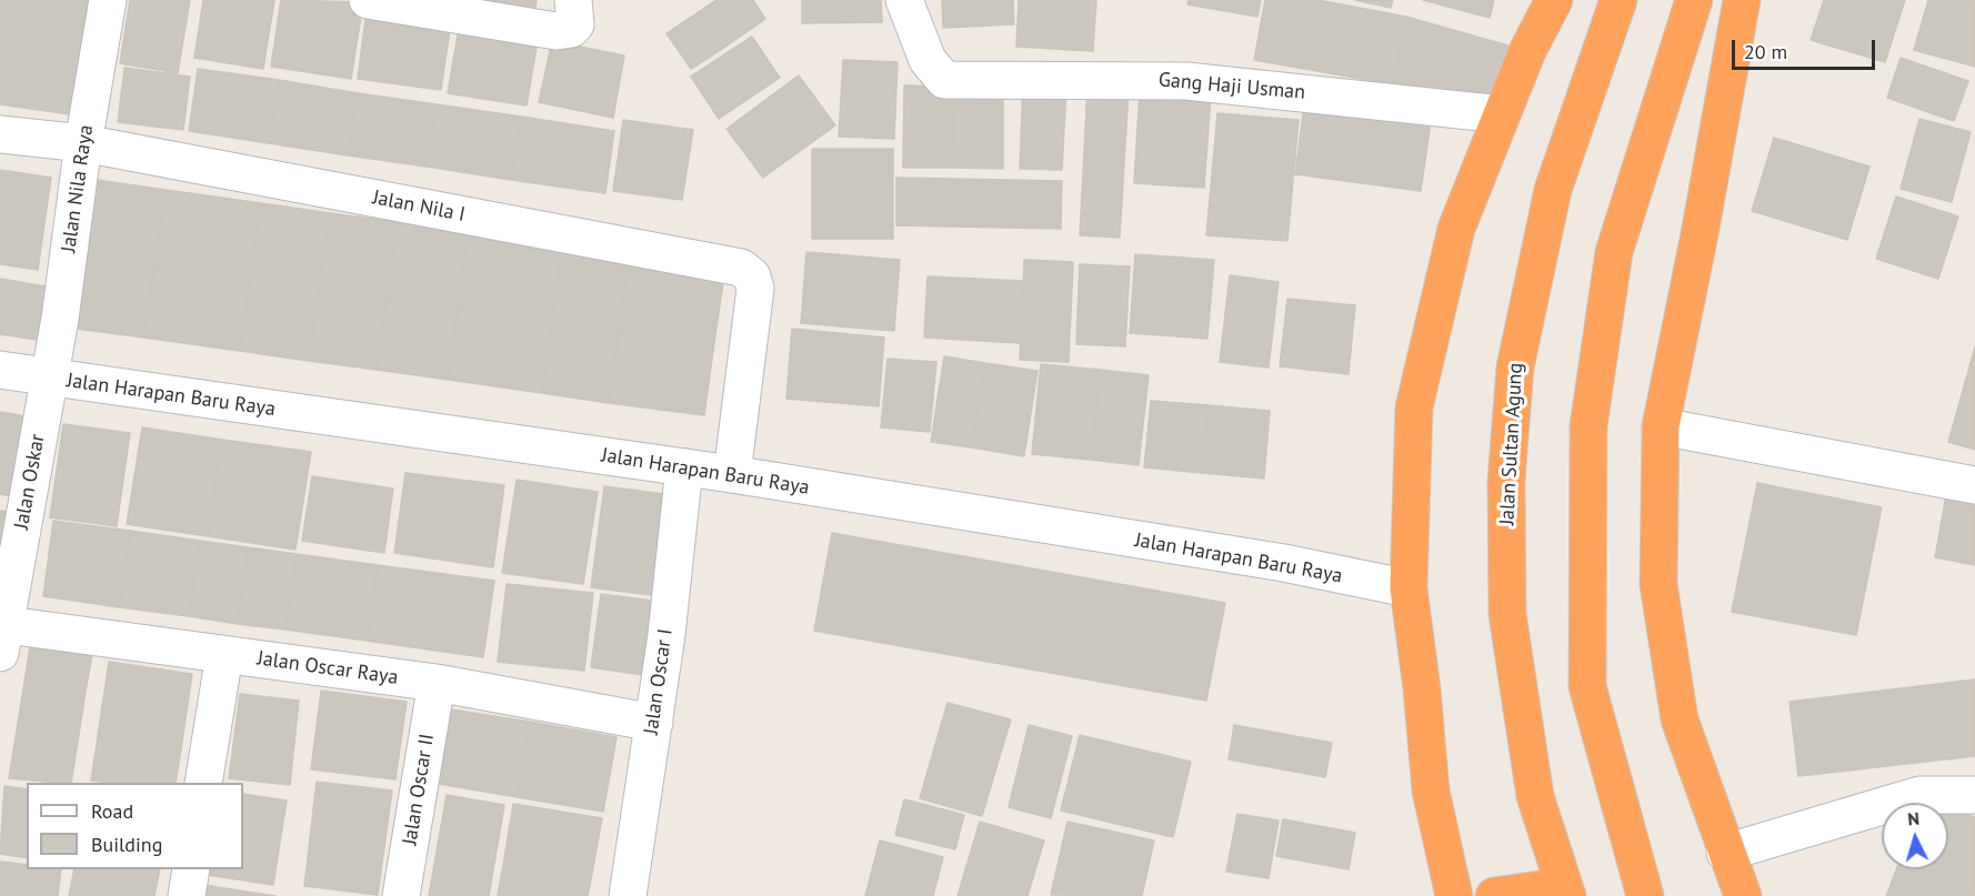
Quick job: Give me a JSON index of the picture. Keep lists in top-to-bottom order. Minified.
{"streets":{"highway":["Jalan Sultan Agung"],"street":["Gang Haji Usman","Jalan Nila Raya","Jalan Nila I","Jalan Harapan Baru Raya","Jalan Oskar","Jalan Oscar Raya","Jalan Oscar I","Jalan Oscar II"]},"crossings":[["Jalan Nila Raya","Jalan Nila I"],["Jalan Nila Raya","Jalan Harapan Baru Raya"],["Jalan Nila Raya","Jalan Oskar"],["Jalan Nila I","Jalan Harapan Baru Raya"],["Jalan Harapan Baru Raya","Jalan Oskar"],["Jalan Harapan Baru Raya","Jalan Oscar I"],["Jalan Oskar","Jalan Oscar Raya"],["Jalan Oscar Raya","Jalan Oscar I"],["Jalan Oscar Raya","Jalan Oscar II"]],"legend":["Road","Building"],"scale_bar":"20 m","north":"top"}
